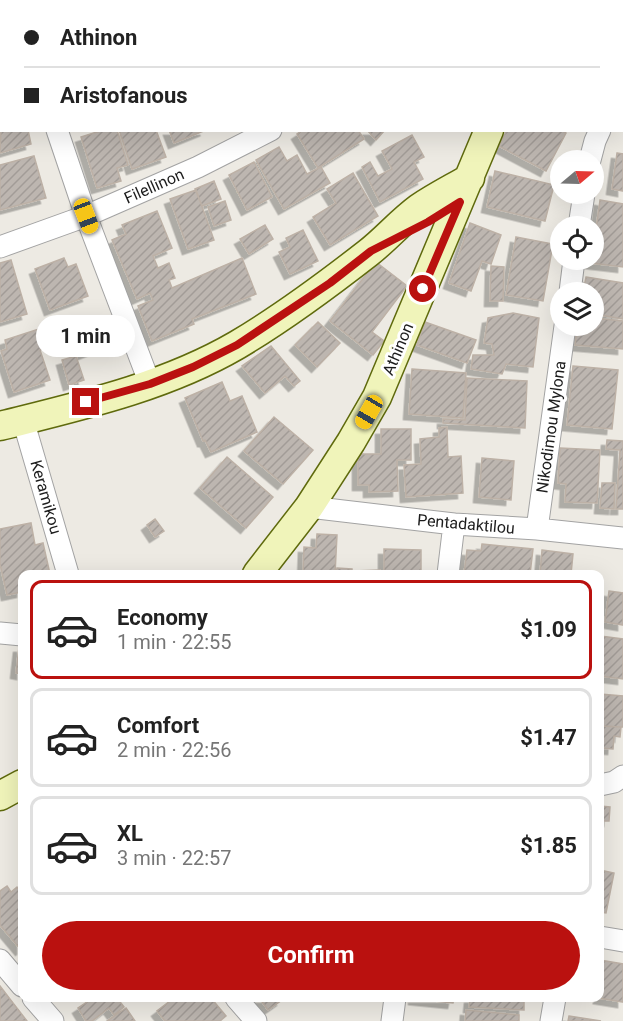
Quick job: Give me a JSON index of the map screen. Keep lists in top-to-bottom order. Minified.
{"streets":{"street":["Filellinon","Athinon","Nikodimou Mylona","Keramikou","Pentadaktilou"]},"crossings":[["Athinon","Pentadaktilou"],["Nikodimou Mylona","Pentadaktilou"]],"north":"right","page":{"banner":["Athinon","Aristofanous"],"bubble":"1 min","list":[{"name":"Economy","note":"1 min · 22:55","value":"$1.09"},{"name":"Comfort","note":"2 min · 22:56","value":"$1.47"},{"name":"XL","note":"3 min · 22:57","value":"$1.85"}],"buttons":"Confirm"}}
